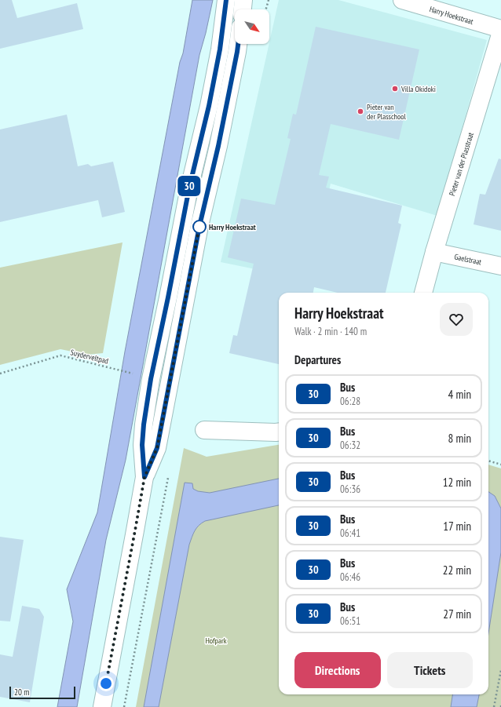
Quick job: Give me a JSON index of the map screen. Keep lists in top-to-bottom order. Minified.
{"streets":{"main road":["Harry Hoekstraat","Pieter van der Plasstraat","Gaelstraat"],"path":["Suyderveltpad"]},"crossings":[["Pieter van der Plasstraat","Gaelstraat"]],"parks":["Hofpark"],"places":["Villa Okidoki","Pieter van der Plasschool","Harry Hoekstraat"],"lines":["bus line 30"],"scale_bar":"20 m","north":"bottom right","page":{"on_map":"30","heading":[["Harry Hoekstraat","Walk · 2 min · 140 m"],"Departures"],"list":[{"mark":"30","name":"Bus","note":"06:28","value":"4 min"},{"mark":"30","name":"Bus","note":"06:32","value":"8 min"},{"mark":"30","name":"Bus","note":"06:36","value":"12 min"},{"mark":"30","name":"Bus","note":"06:41","value":"17 min"},{"mark":"30","name":"Bus","note":"06:46","value":"22 min"},{"mark":"30","name":"Bus","note":"06:51","value":"27 min"}],"buttons":["Directions","Tickets"],"scale":"20 m"}}
